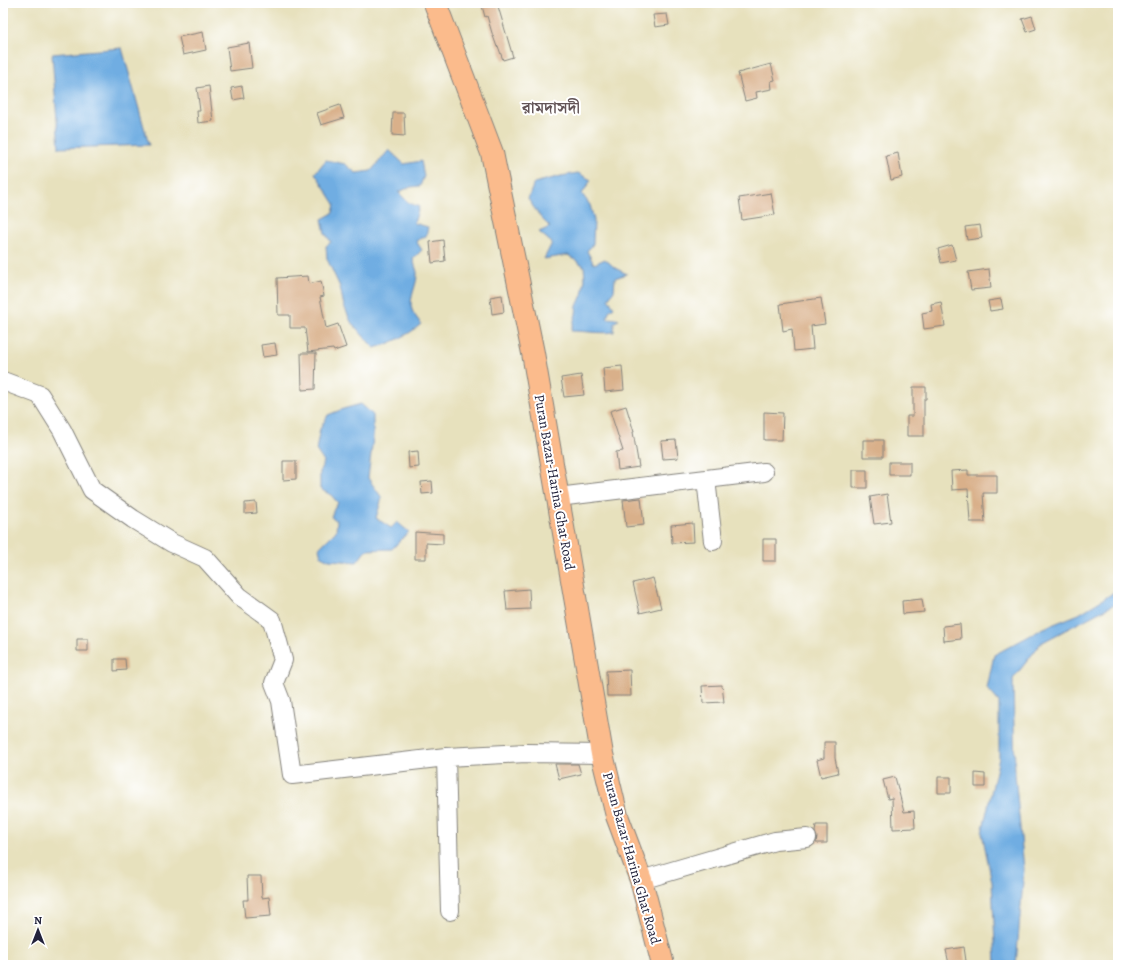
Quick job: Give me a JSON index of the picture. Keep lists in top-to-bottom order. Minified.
{"streets":{"main road":["Puran Bazar-Harina Ghat Road"]},"districts":["রামদাসদী"],"north":"top"}
